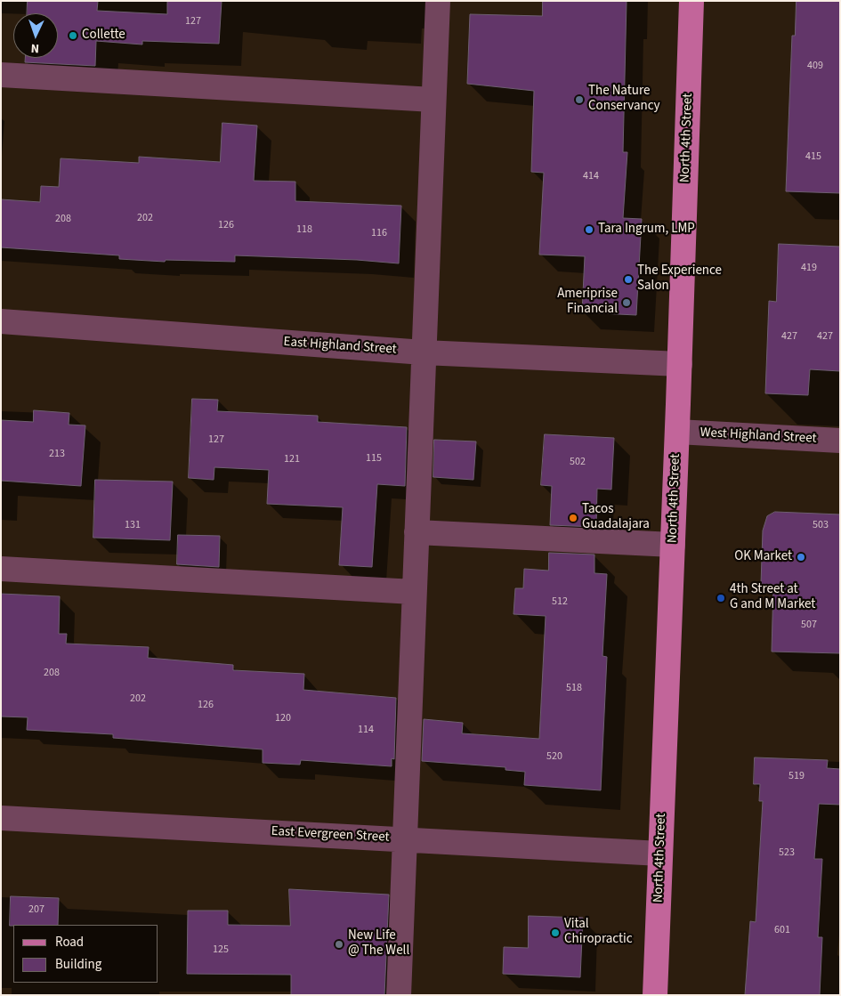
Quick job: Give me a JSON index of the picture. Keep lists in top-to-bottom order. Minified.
{"streets":{"main road":["North 4th Street"],"street":["East Highland Street","West Highland Street","East Evergreen Street"]},"crossings":[["North 4th Street","East Highland Street"],["North 4th Street","West Highland Street"],["North 4th Street","East Evergreen Street"]],"places":["Collette","The Nature Conservancy","Tara Ingrum, LMP","The Experience Salon","Ameriprise Financial","Tacos Guadalajara","OK Market","4th Street at G and M Market","Vital Chiropractic","New Life @ The Well"],"house_numbers":["127","409","415","414","202","208","126","118","116","419","427","427","127","213","115","121","502","131","503","512","507","208","518","202","126","120","114","520","519","523","207","601","125"],"legend":["Road","Building"],"north":"bottom"}
